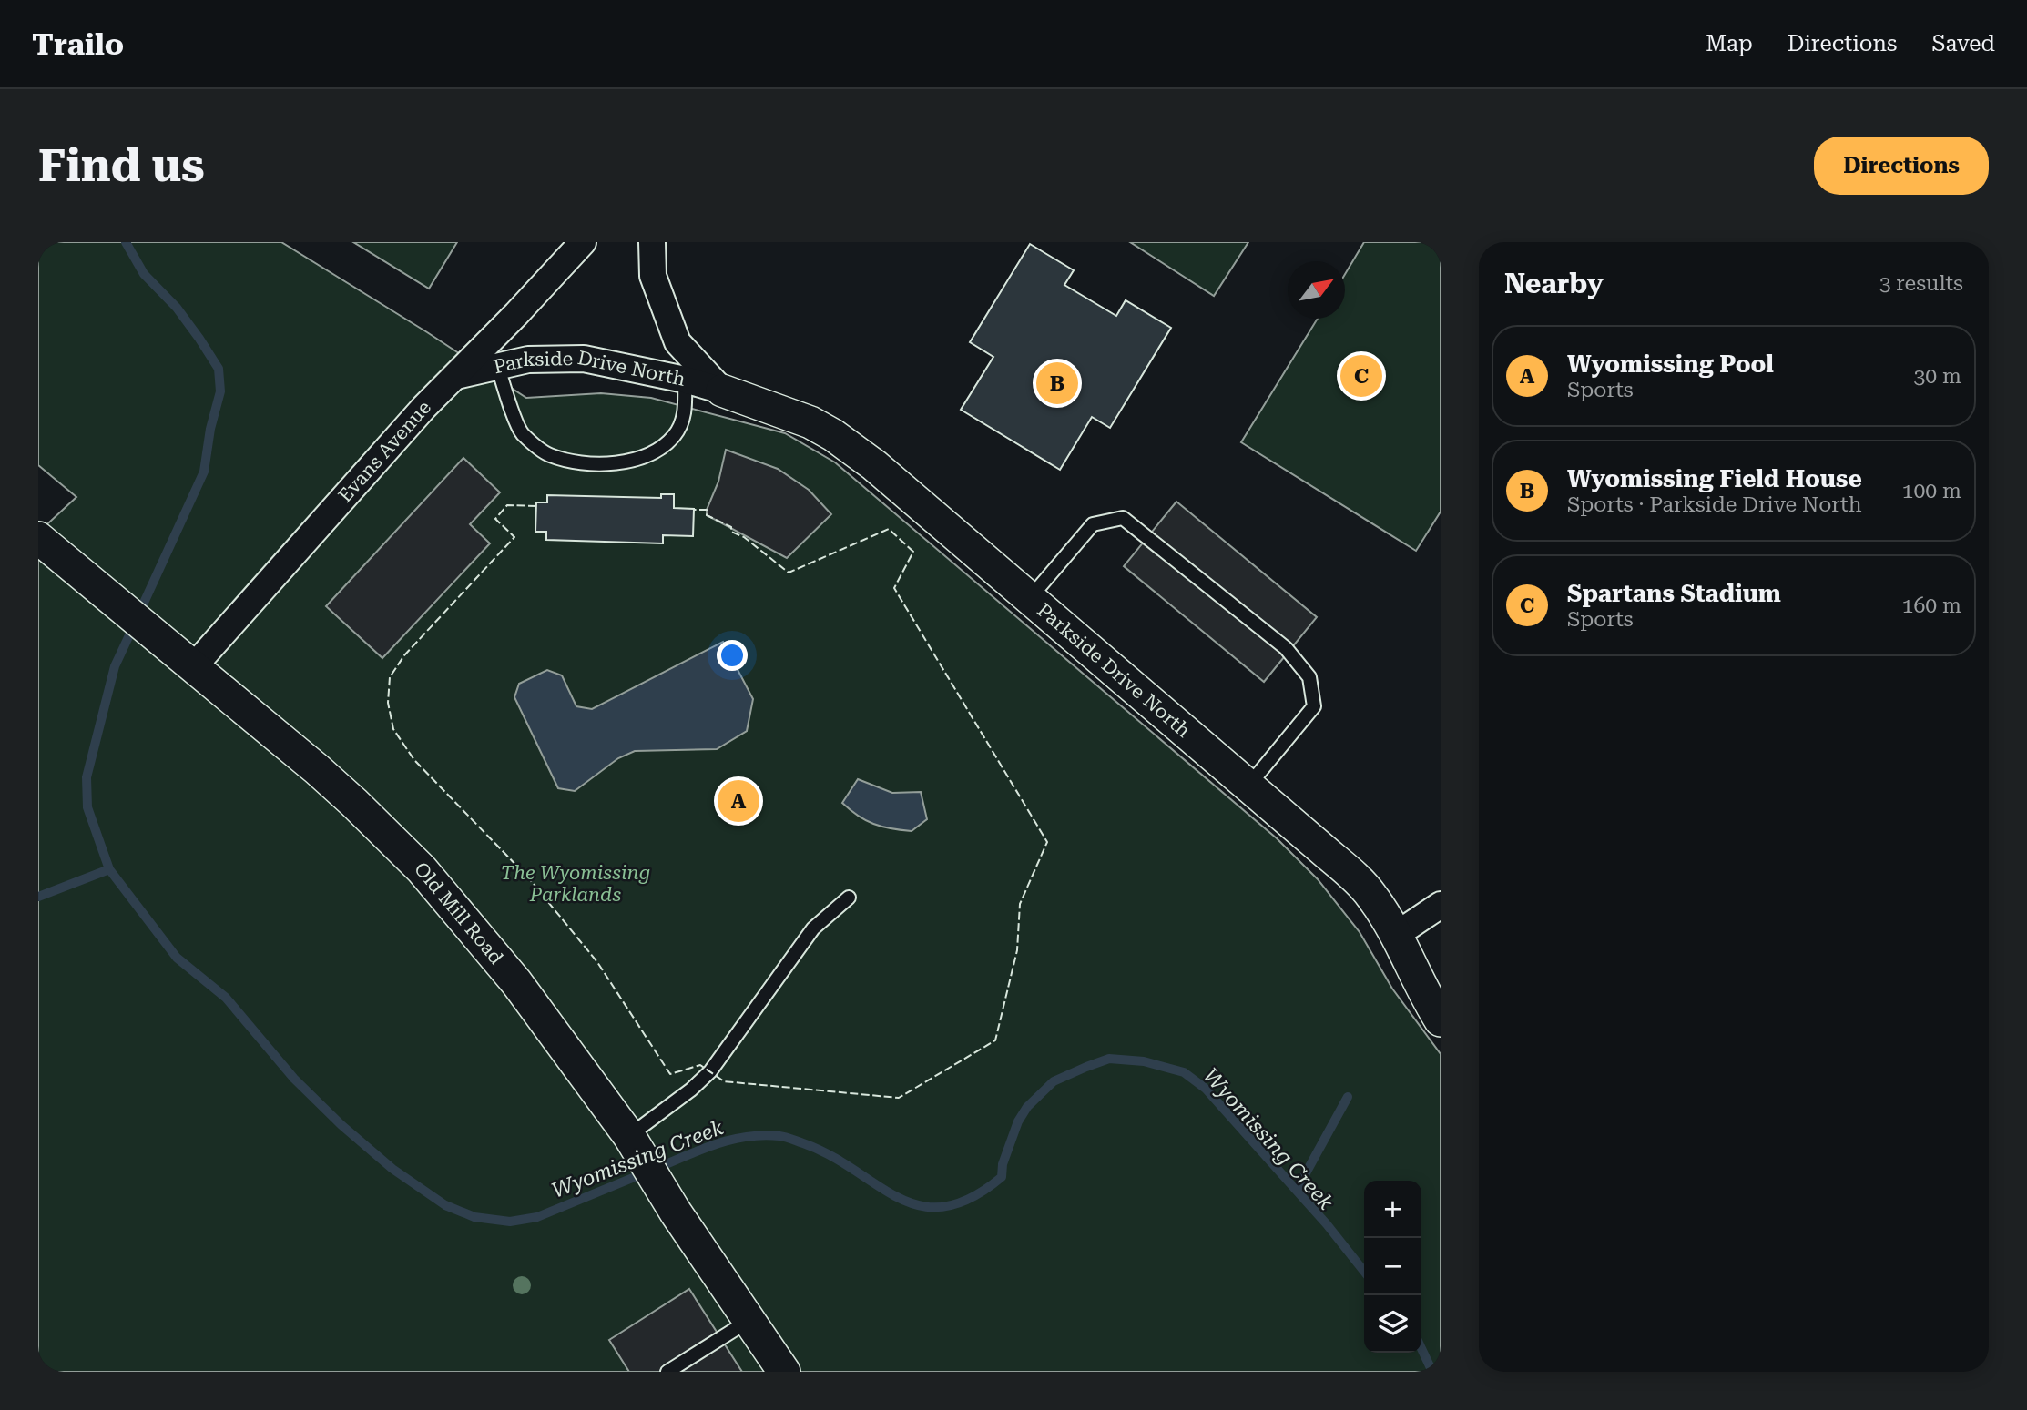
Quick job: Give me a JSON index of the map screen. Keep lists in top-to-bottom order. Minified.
{"streets":{"street":["Parkside Drive North","Evans Avenue","Old Mill Road"]},"crossings":[["Parkside Drive North","Evans Avenue"],["Evans Avenue","Old Mill Road"]],"water":["Wyomissing Creek"],"parks":["The Wyomissing Parklands"],"north":"top right","page":{"header":"Trailo","nav":["Map","Directions","Saved"],"buttons":"Directions","title":"Find us","heading":["Nearby","3 results"],"list":[{"mark":"A","name":"Wyomissing Pool","note":"Sports","value":"30 m"},{"mark":"B","name":"Wyomissing Field House","note":"Sports · Parkside Drive North","value":"100 m"},{"mark":"C","name":"Spartans Stadium","note":"Sports","value":"160 m"}],"pins":["C","B","A"],"map_buttons":["+","−"]}}
